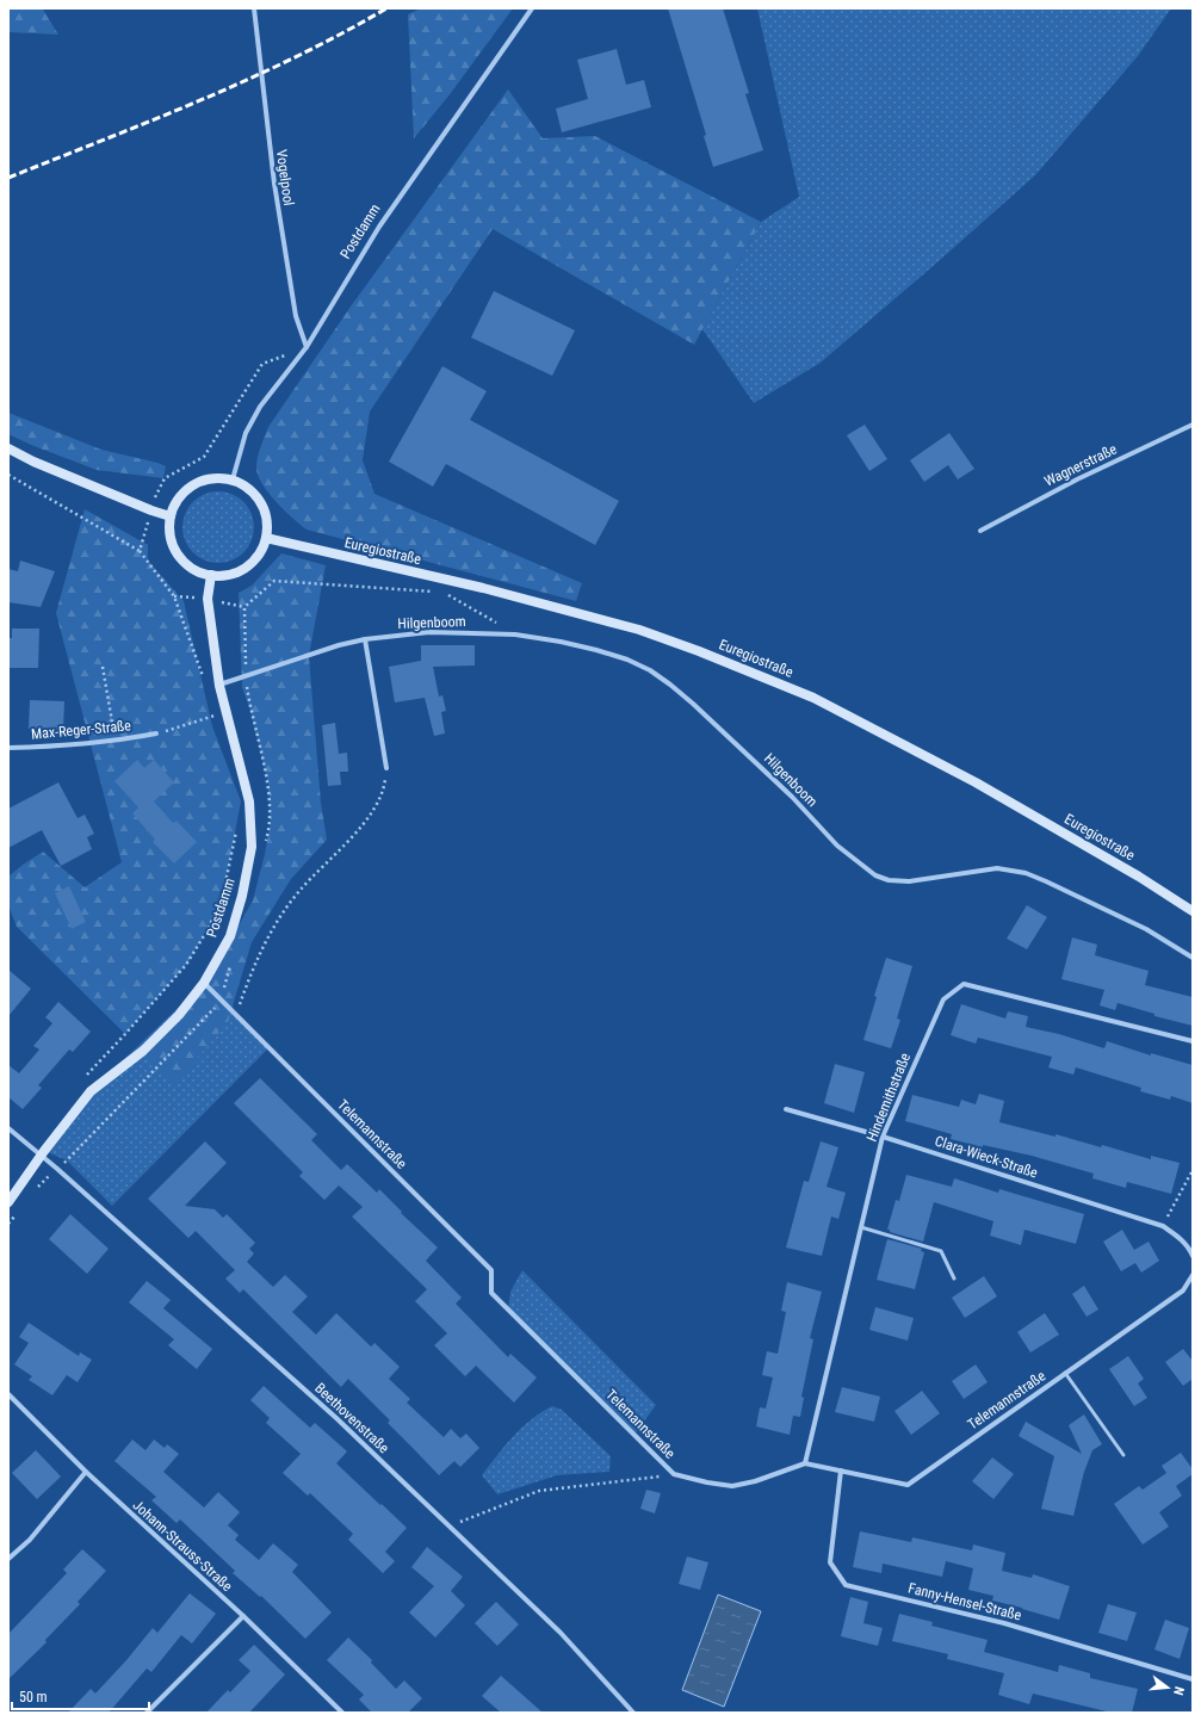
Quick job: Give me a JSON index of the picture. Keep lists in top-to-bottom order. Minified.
{"streets":{"main road":["Postdamm","Euregiostraße"],"street":["Vogelpool","Wagnerstraße","Hilgenboom","Max-Reger-Straße","Hindemithstraße","Telemannstraße","Clara-Wieck-Straße","Beethovenstraße","Johann-Strauss-Straße","Fanny-Hensel-Straße"]},"crossings":[["Vogelpool","Postdamm"],["Postdamm","Euregiostraße"],["Postdamm","Hilgenboom"],["Postdamm","Telemannstraße"],["Postdamm","Beethovenstraße"],["Hindemithstraße","Telemannstraße"],["Hindemithstraße","Clara-Wieck-Straße"],["Telemannstraße","Fanny-Hensel-Straße"]],"scale_bar":"50 m","north":"right"}
